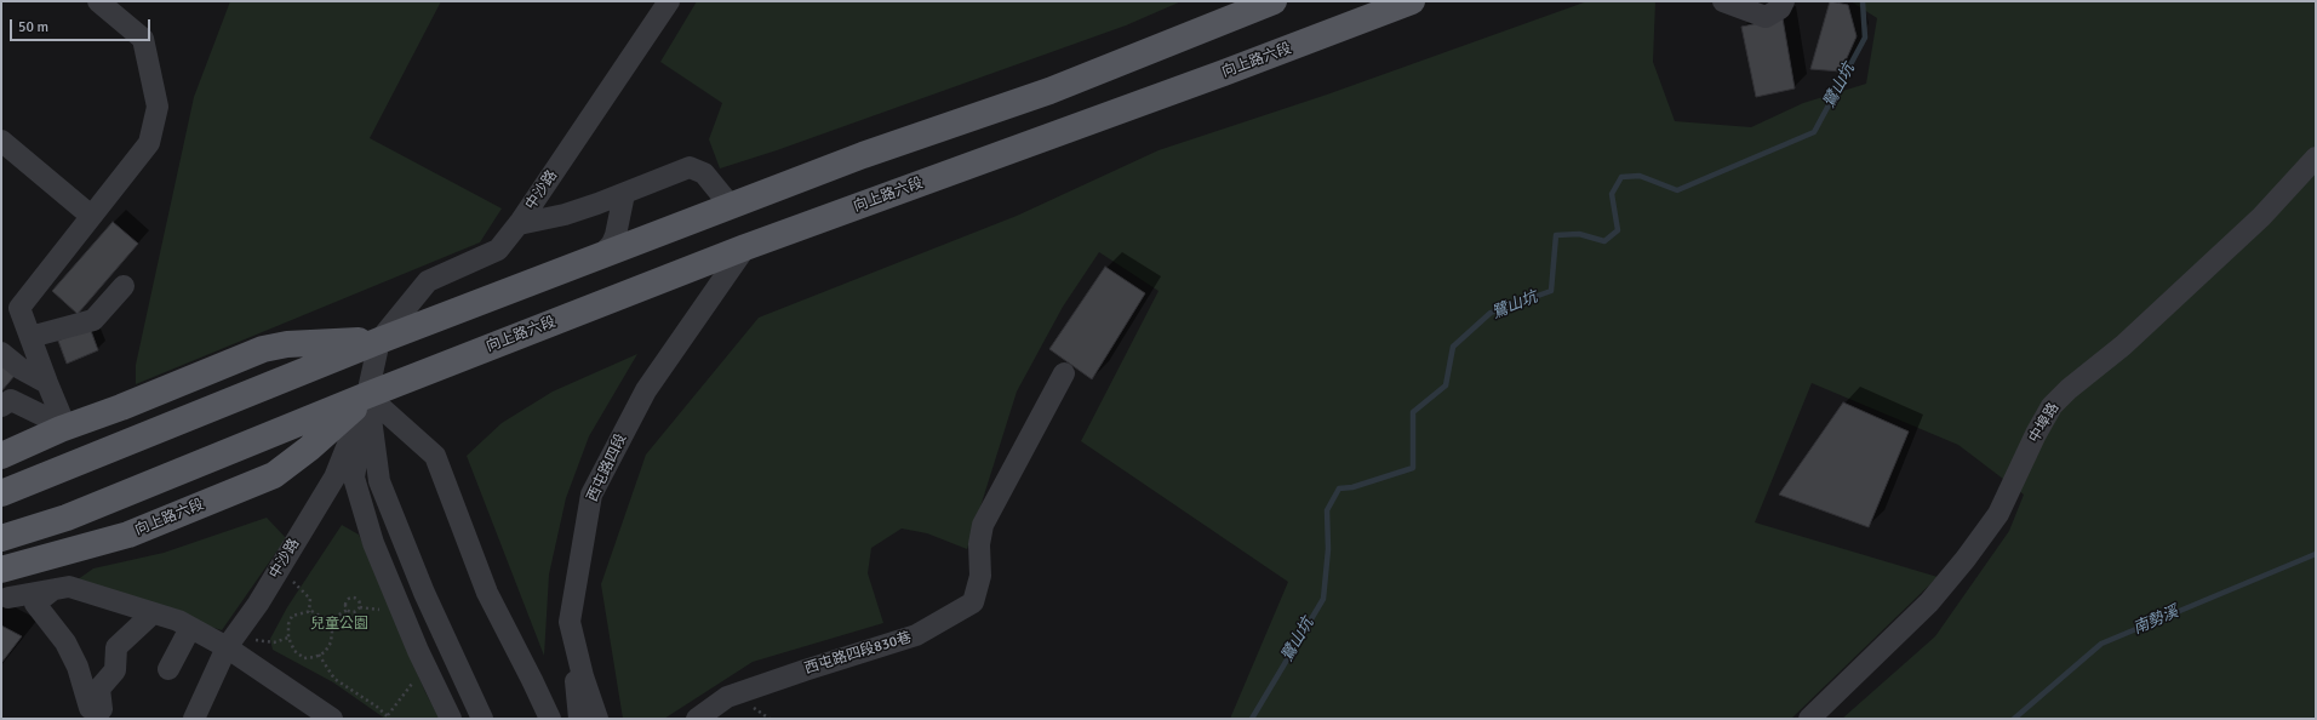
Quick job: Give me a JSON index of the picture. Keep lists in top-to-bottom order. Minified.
{"streets":{"main road":["向上路六段"],"street":["中沙路","中埠路","西屯路四段","西屯路四段830巷"]},"crossings":[["向上路六段","中沙路"],["向上路六段","西屯路四段"]],"water":["鷺山坑","南勢溪"],"parks":["兒童公園"],"scale_bar":"50 m"}
